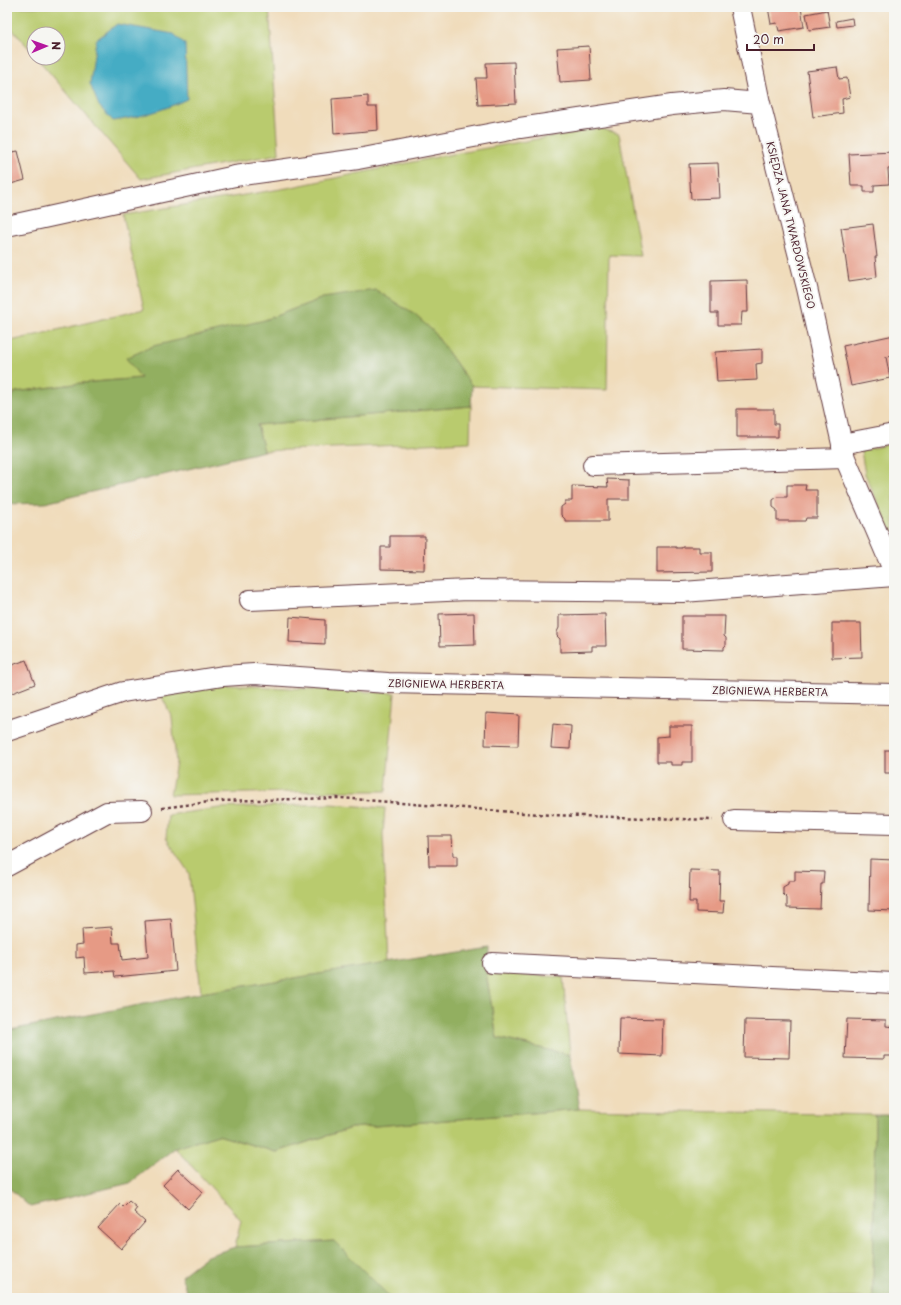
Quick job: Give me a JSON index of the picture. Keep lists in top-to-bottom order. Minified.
{"streets":{"street":["KSIĘDZA JANA TWARDOWSKIEGO","ZBIGNIEWA HERBERTA"]},"scale_bar":"20 m","north":"right"}
